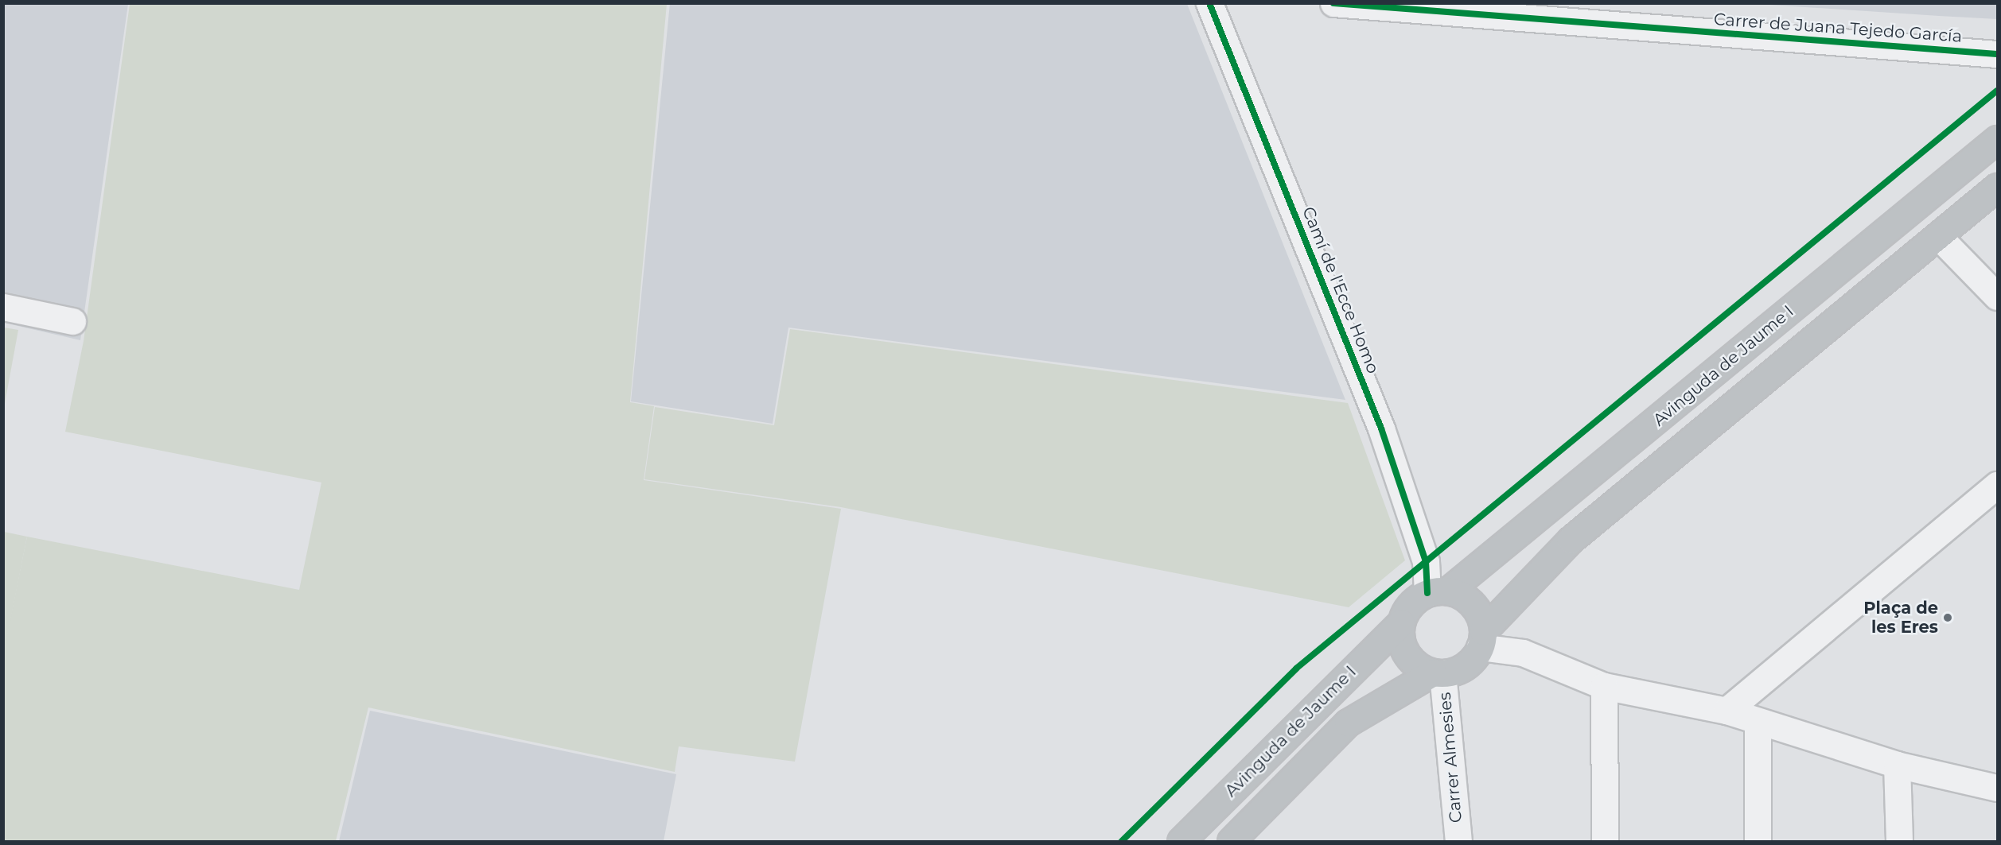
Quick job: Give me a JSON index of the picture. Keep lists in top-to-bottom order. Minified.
{"streets":{"main road":["Avinguda de Jaume I"],"street":["Carrer de Juana Tejedo García","Camí de l'Ecce Homo","Carrer Almesies"]},"crossings":[["Camí de l'Ecce Homo","Avinguda de Jaume I"],["Camí de l'Ecce Homo","Carrer Almesies"],["Avinguda de Jaume I","Carrer Almesies"]],"places":["Plaça de les Eres"]}
